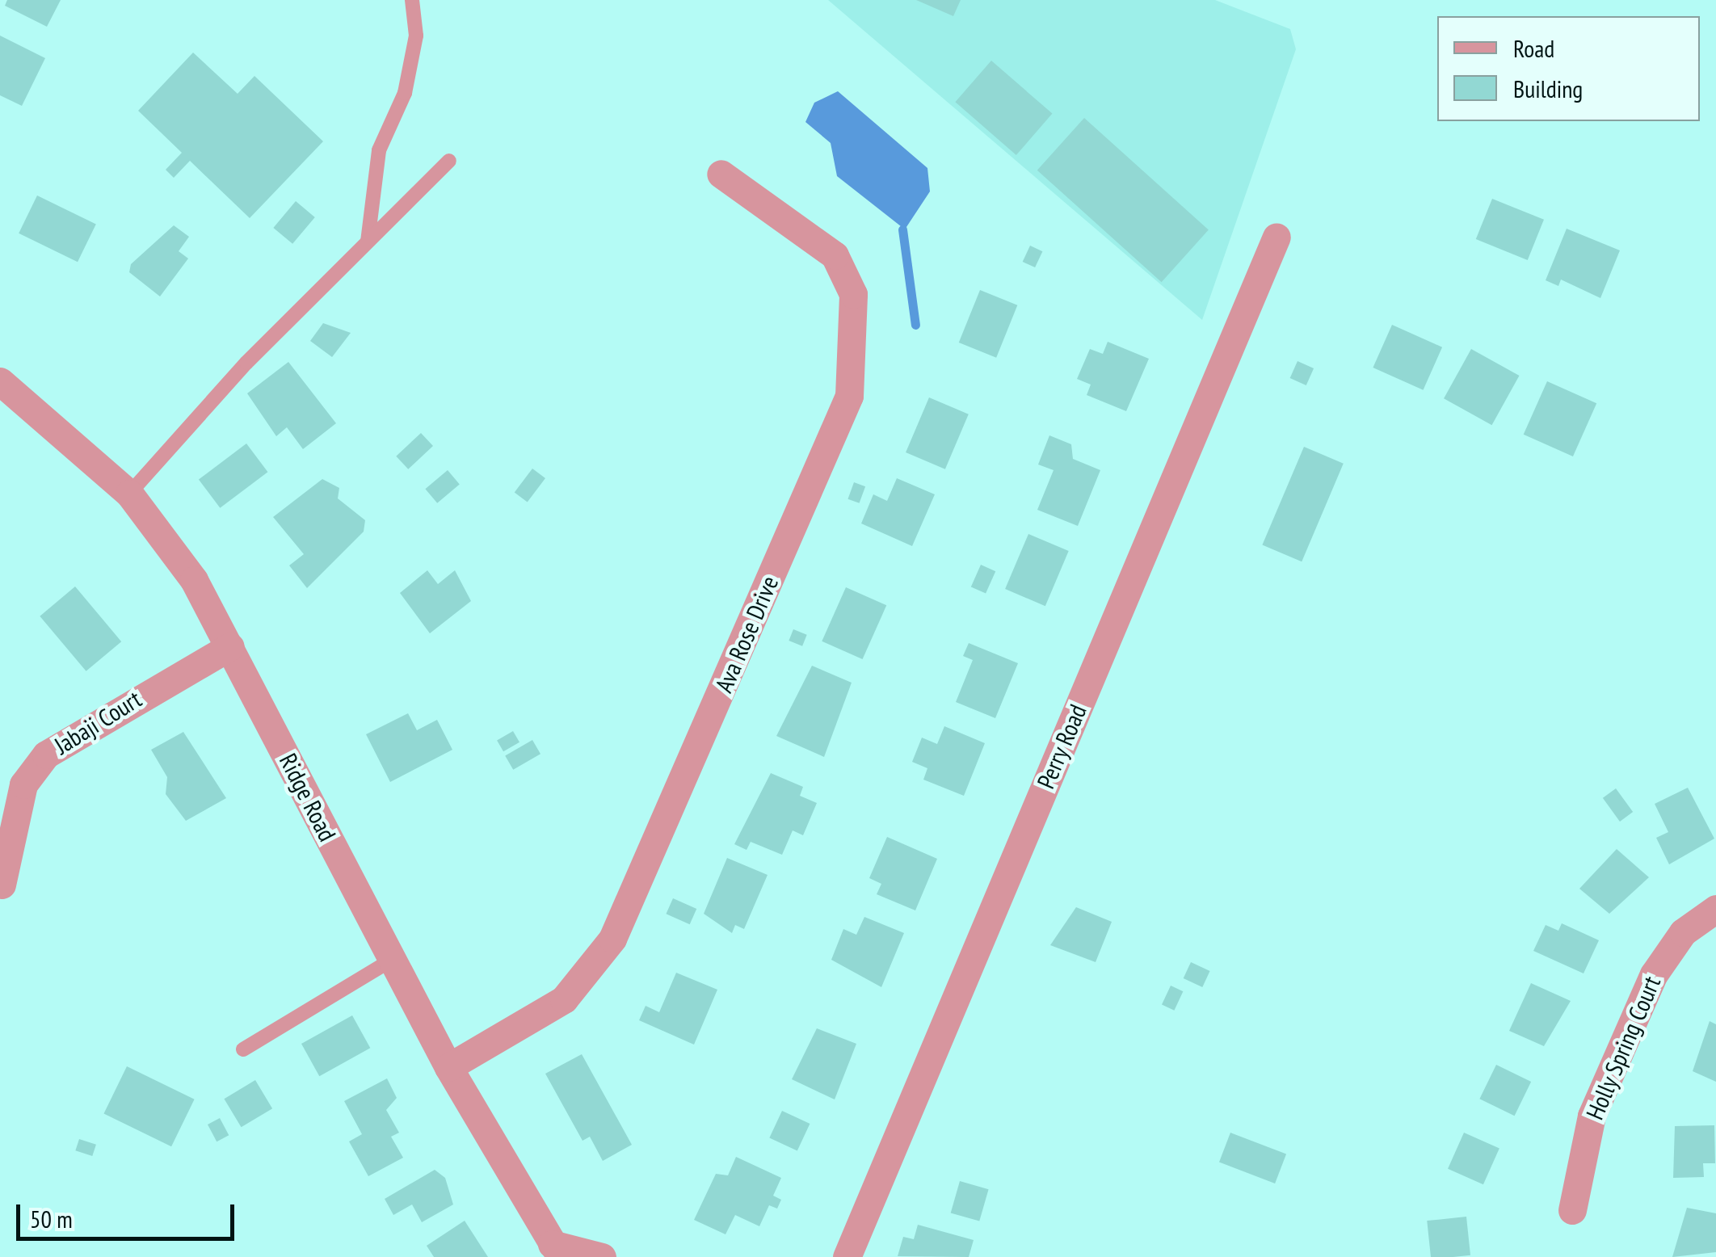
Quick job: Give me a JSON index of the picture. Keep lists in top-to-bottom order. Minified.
{"streets":{"street":["Ava Rose Drive","Jabaji Court","Perry Road","Ridge Road","Holly Spring Court"]},"crossings":[["Ava Rose Drive","Ridge Road"],["Jabaji Court","Ridge Road"]],"legend":["Road","Building"],"scale_bar":"50 m"}
